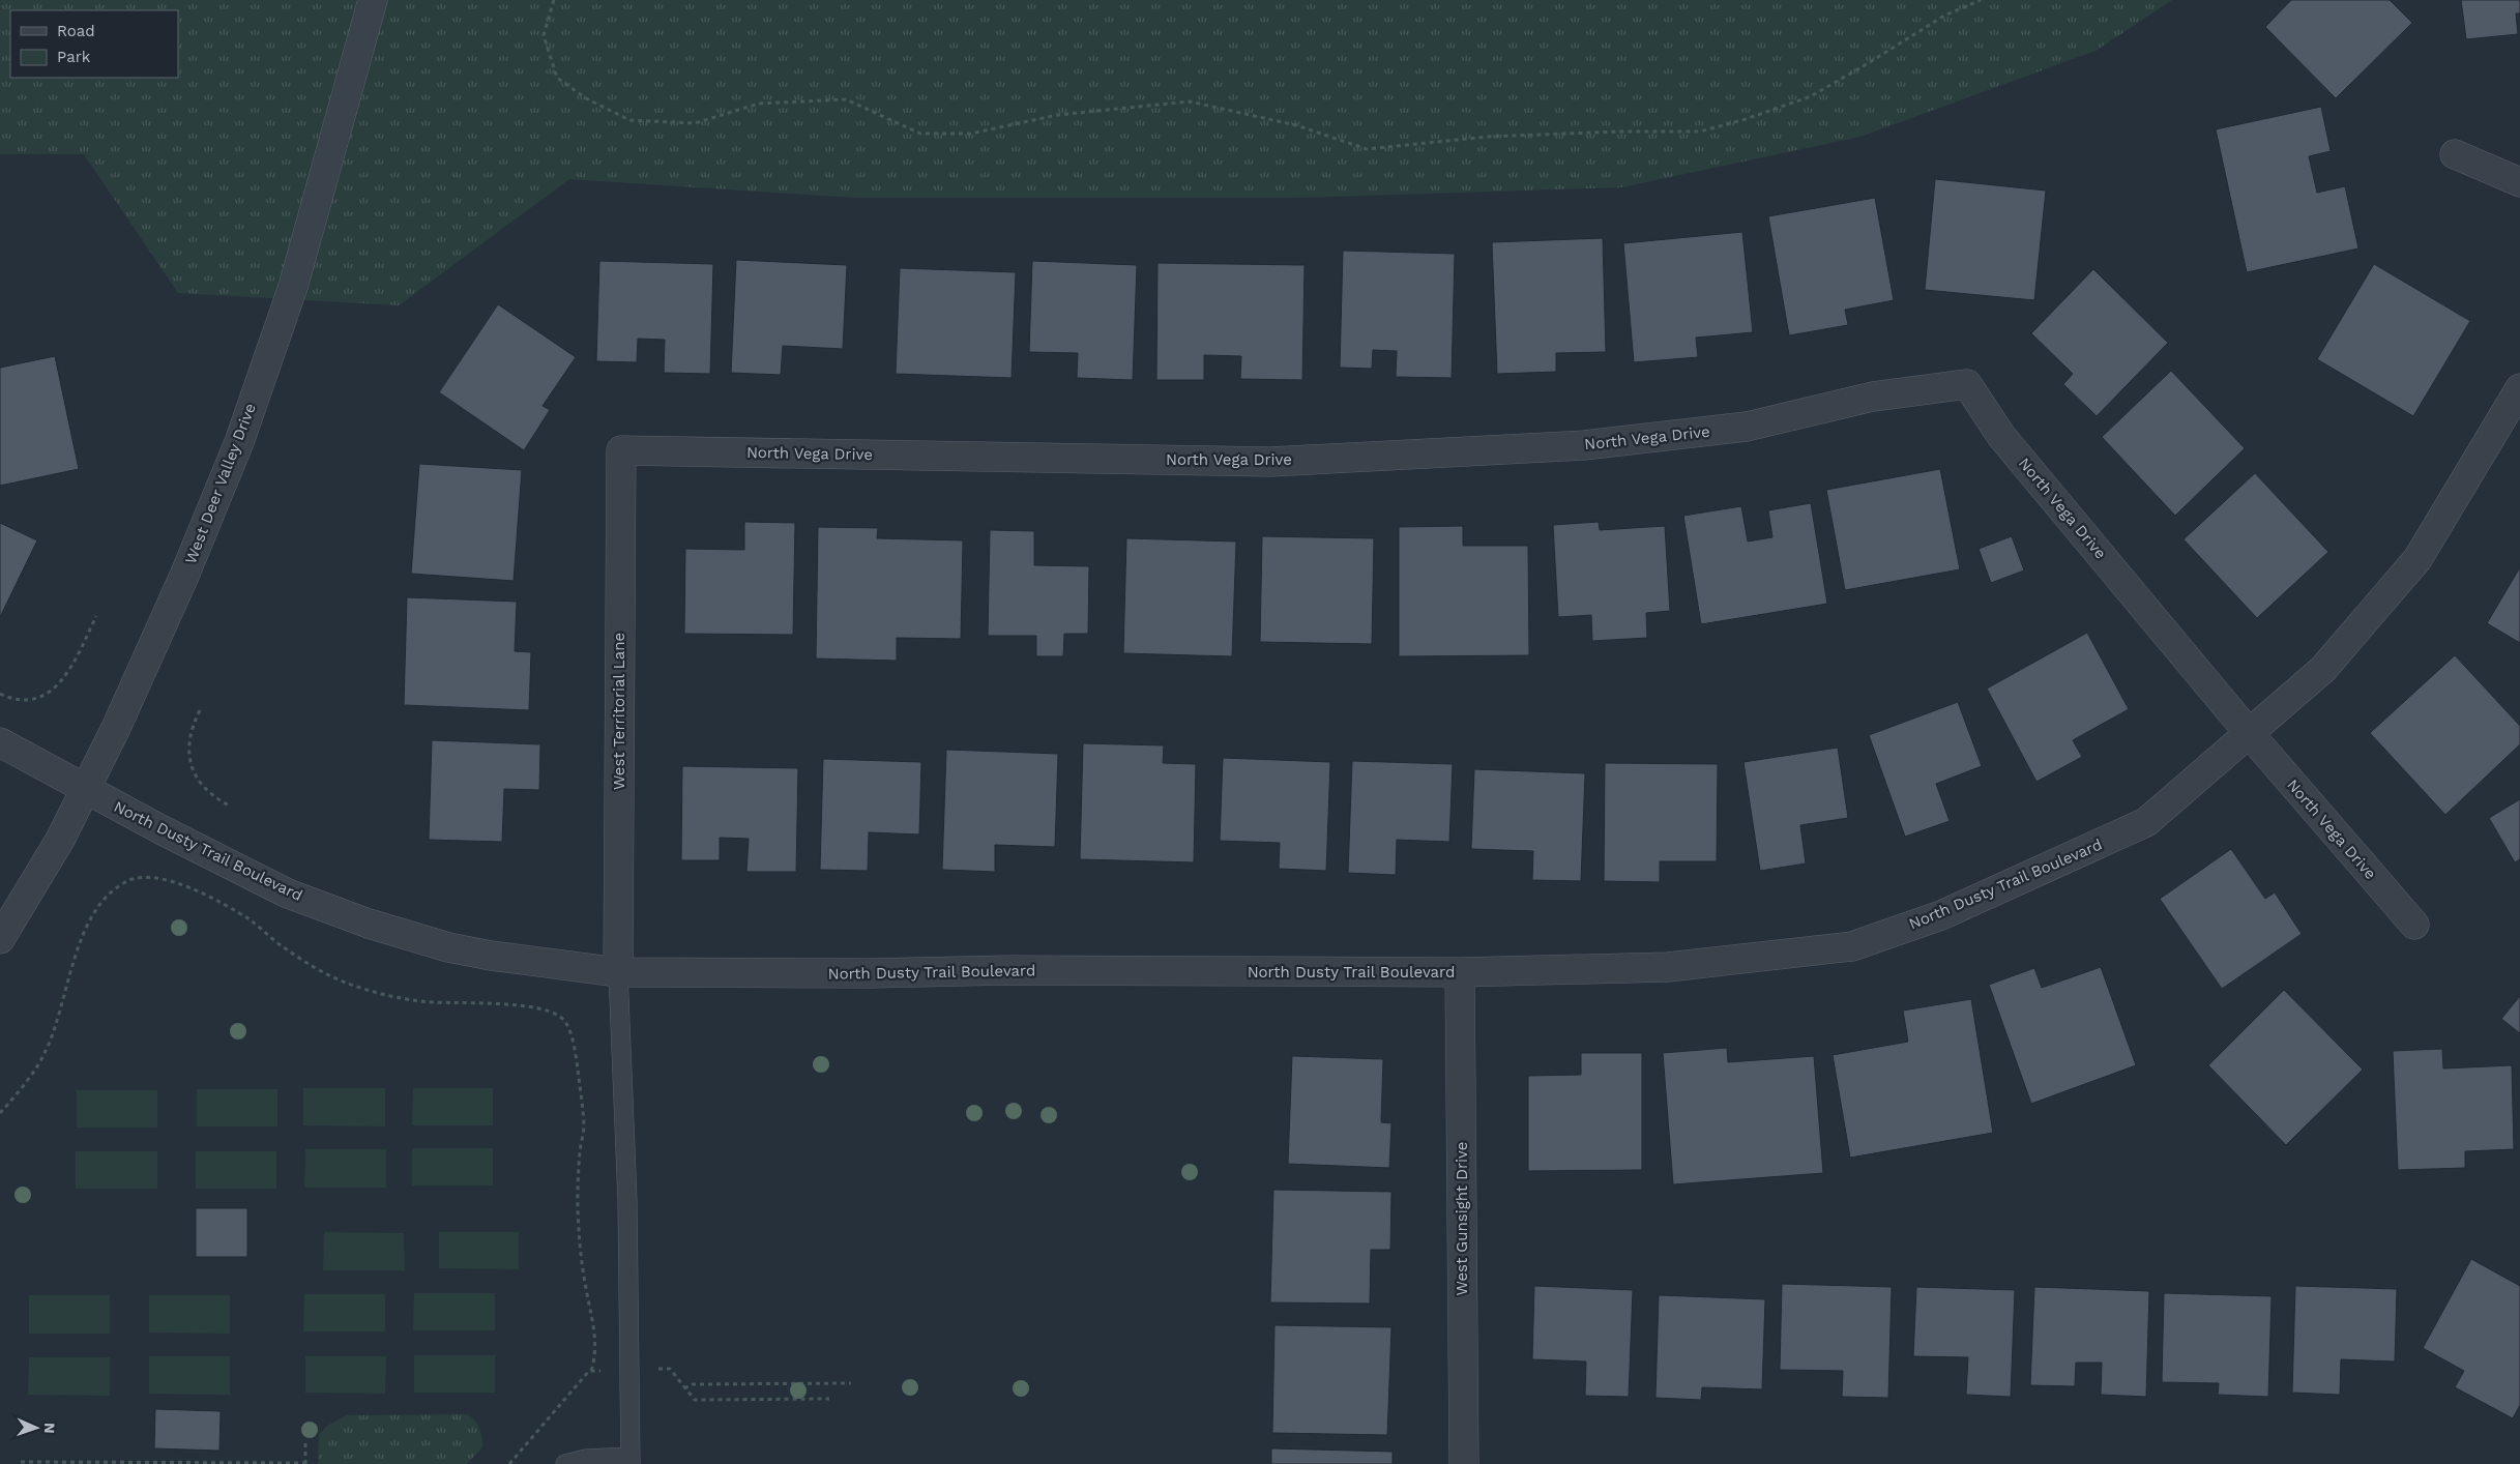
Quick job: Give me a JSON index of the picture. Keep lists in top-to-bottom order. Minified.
{"streets":{"street":["North Vega Drive","West Deer Valley Drive","West Territorial Lane","North Dusty Trail Boulevard","West Gunsight Drive"]},"crossings":[["North Vega Drive","West Territorial Lane"],["North Vega Drive","North Dusty Trail Boulevard"],["West Deer Valley Drive","North Dusty Trail Boulevard"],["West Territorial Lane","North Dusty Trail Boulevard"],["North Dusty Trail Boulevard","West Gunsight Drive"]],"legend":["Road","Park"],"north":"right"}
